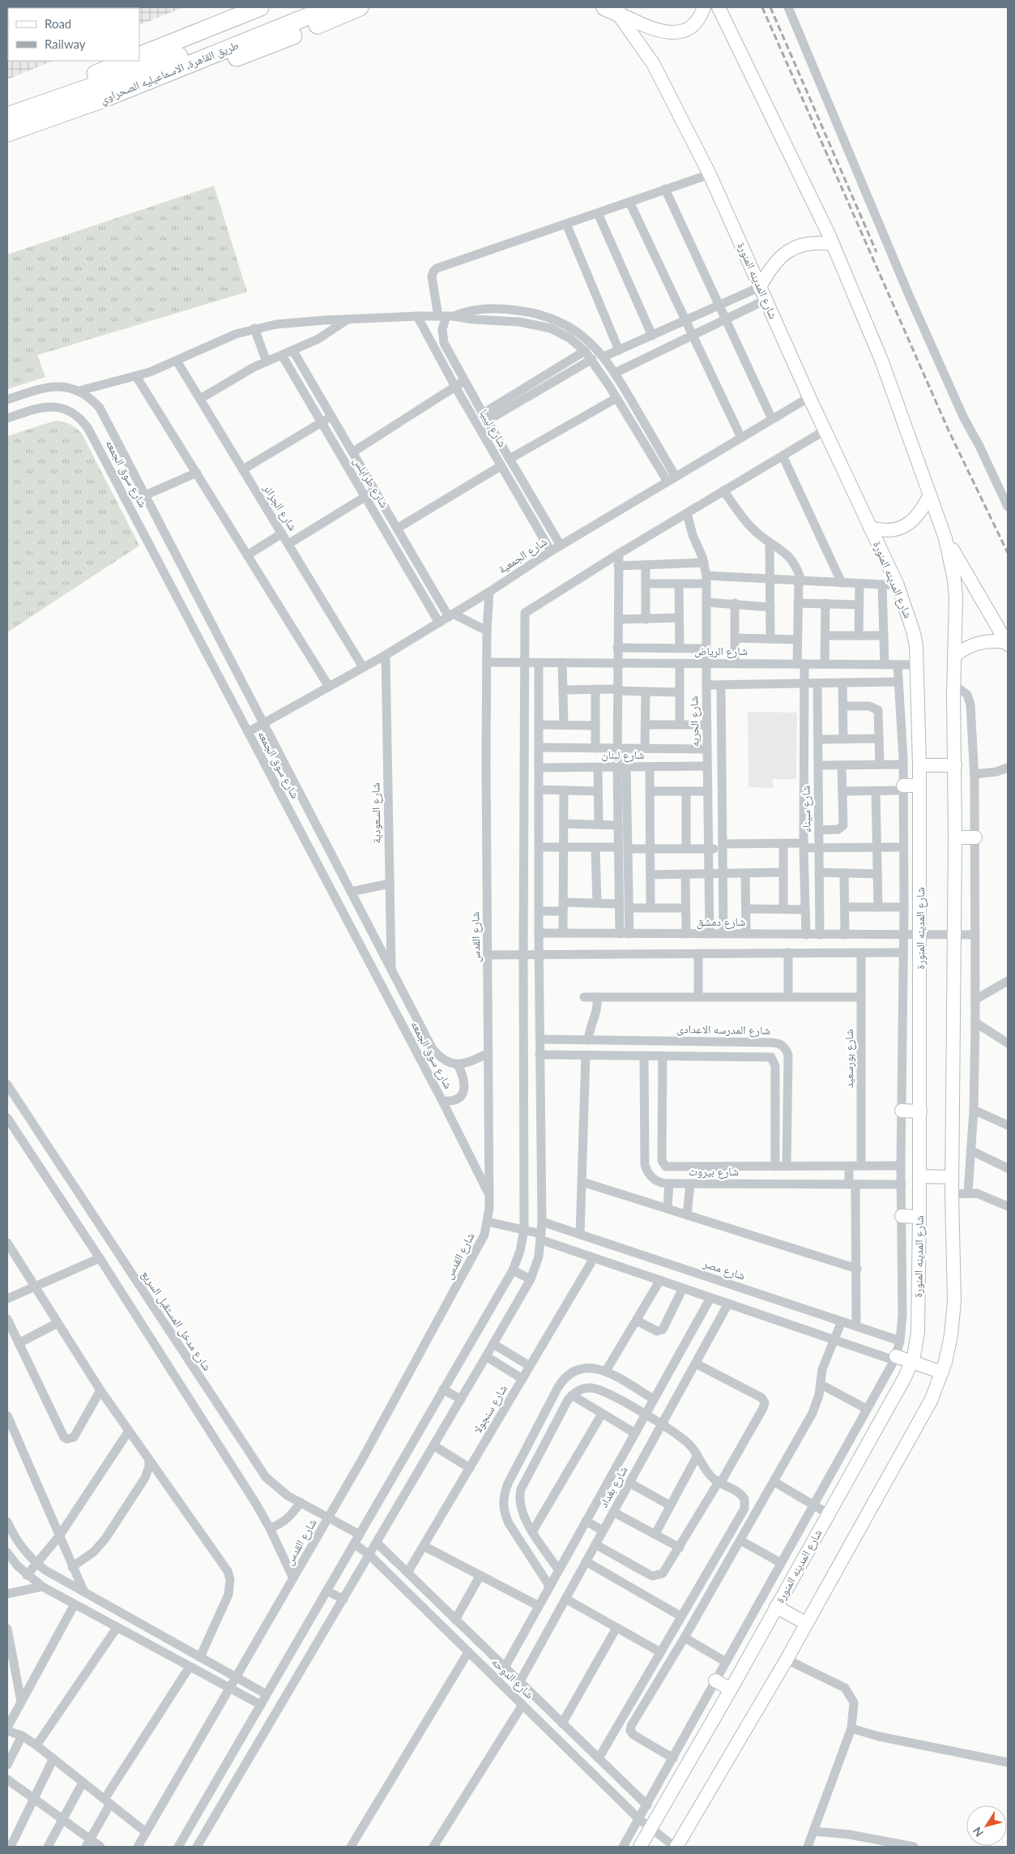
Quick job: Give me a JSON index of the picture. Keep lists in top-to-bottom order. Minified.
{"streets":{"highway":["طريق القاهرة, الاسماعيليه الصحراوي"],"main road":["شارع المدينه المنورة"],"street":["شارع ليبيا","شارع سوق الجمعه","شارع طرابلس","شارع الجزائر","شارع الجمعية","شارع الرياض","شارع الحريه","شارع لبنان","شارع سيناء","شارع السعودية","شارع دمشق","شارع القدس","شارع المدرسه الاعدادى","شارع بورسعيد","شارع بيروت","شارع مصر","شارع مدخل المستقبل السريع","شارع سنجولا","شارع بغداد","شارع الدوحه"]},"crossings":[["شارع المدينه المنورة","شارع الجمعية"],["شارع المدينه المنورة","شارع الرياض"],["شارع المدينه المنورة","شارع دمشق"],["شارع المدينه المنورة","شارع الدوحه"],["شارع ليبيا","شارع الجمعية"],["شارع سوق الجمعه","شارع الجمعية"],["شارع سوق الجمعه","شارع السعودية"],["شارع سوق الجمعه","شارع القدس"],["شارع طرابلس","شارع الجمعية"],["شارع الجزائر","شارع الجمعية"],["شارع الجمعية","شارع السعودية"],["شارع الجمعية","شارع القدس"],["شارع الرياض","شارع الحريه"],["شارع الرياض","شارع سيناء"],["شارع الرياض","شارع القدس"],["شارع الحريه","شارع لبنان"],["شارع الحريه","شارع دمشق"],["شارع سيناء","شارع دمشق"],["شارع القدس","شارع مدخل المستقبل السريع"],["شارع المدرسه الاعدادى","شارع بيروت"],["شارع بورسعيد","شارع بيروت"],["شارع سنجولا","شارع الدوحه"],["شارع بغداد","شارع الدوحه"]],"legend":["Road","Railway"],"north":"bottom left"}
